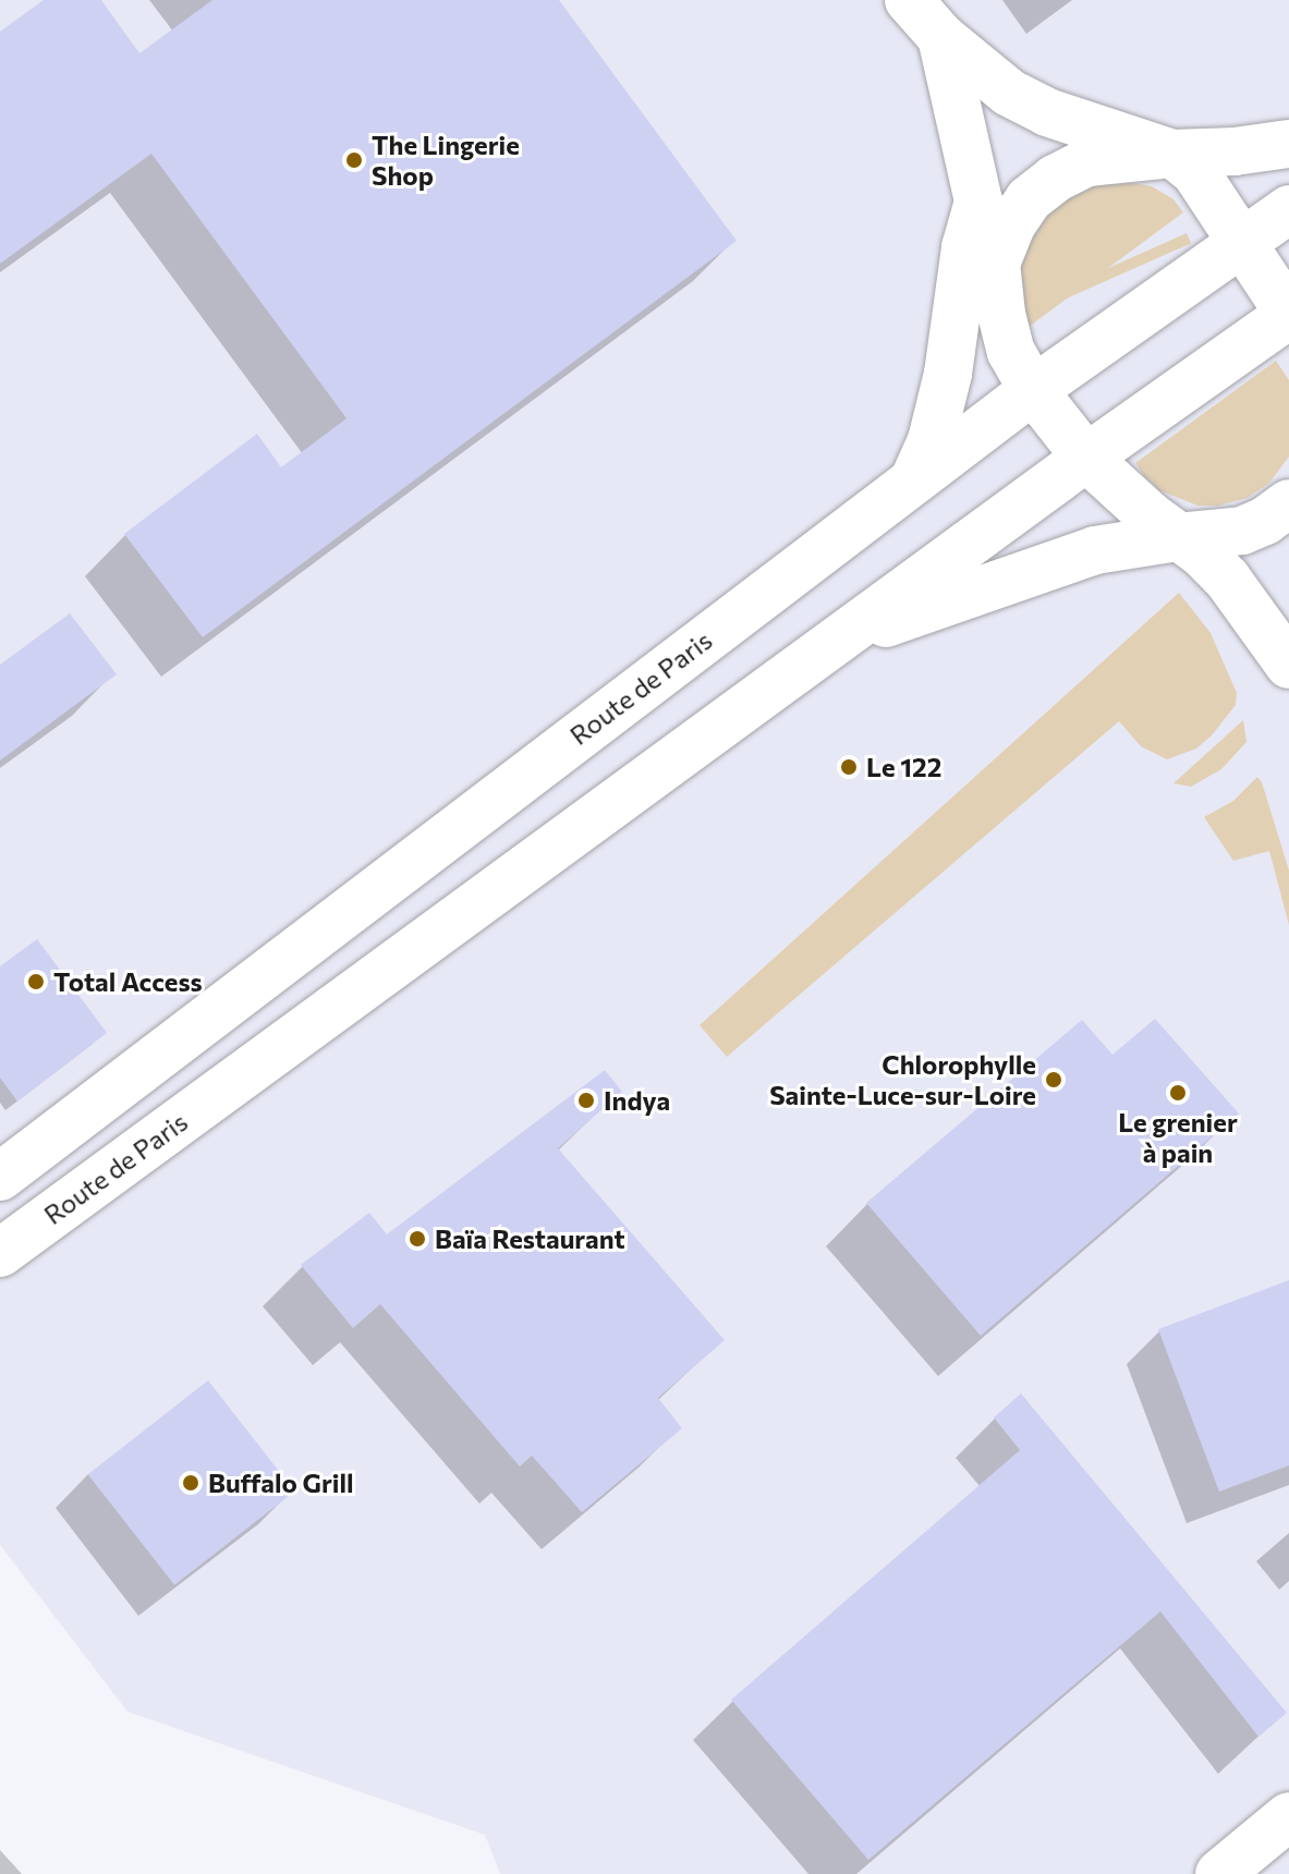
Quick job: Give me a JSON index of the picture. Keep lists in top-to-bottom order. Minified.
{"streets":{"main road":["Route de Paris"]},"places":["The Lingerie Shop","Le 122","Total Access","Chlorophylle Sainte-Luce-sur-Loire","Le grenier à pain","Indya","Baïa Restaurant","Buffalo Grill"]}
